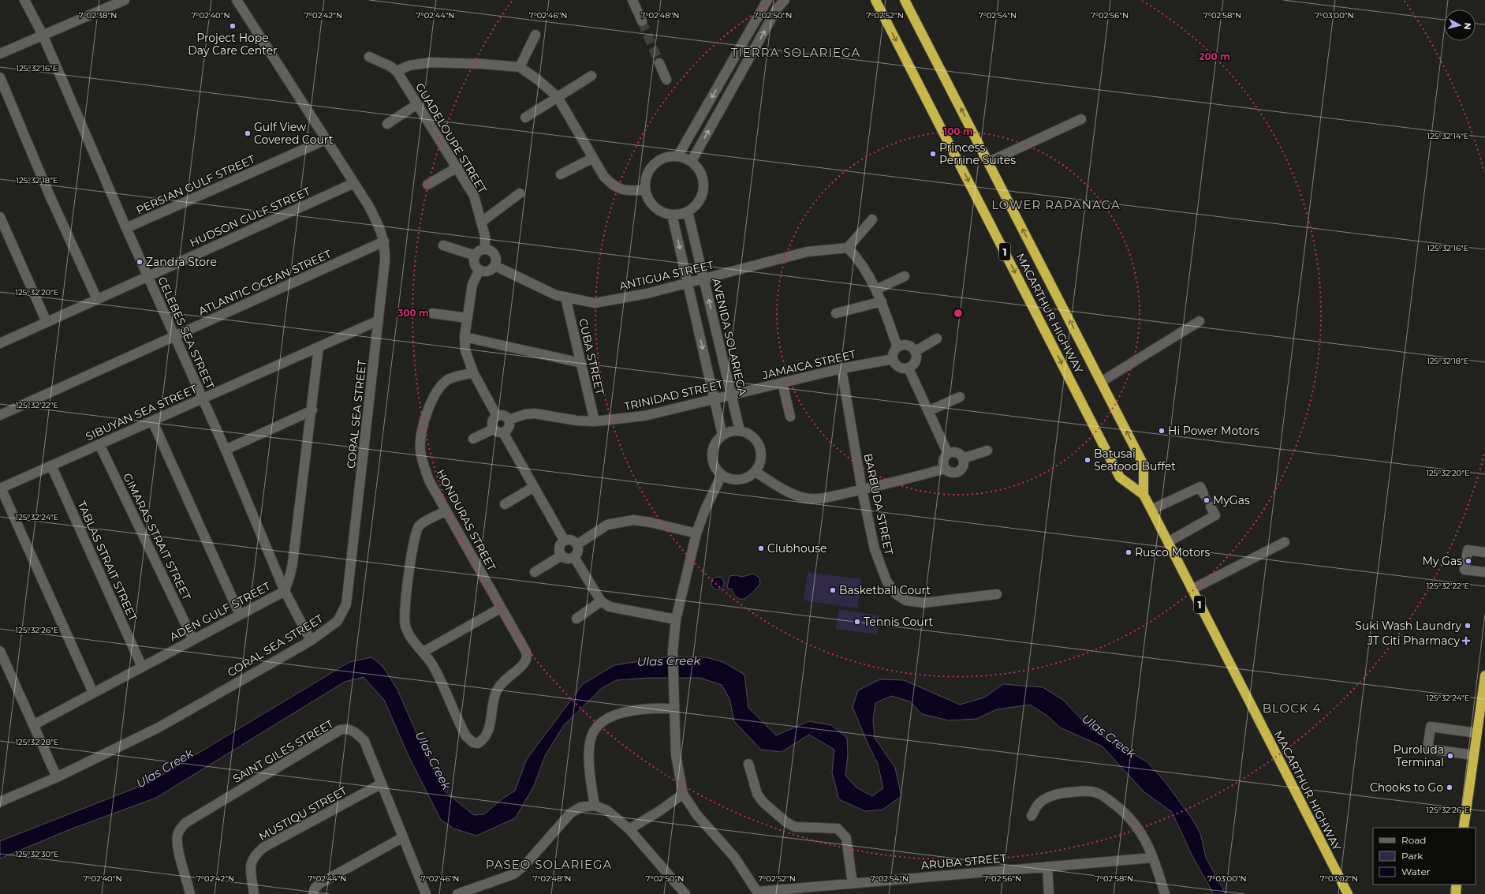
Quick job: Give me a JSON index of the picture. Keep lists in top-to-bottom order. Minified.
{"streets":{"highway":["1","MACARTHUR HIGHWAY"],"street":["GUADELOUPE STREET","PERSIAN GULF STREET","HUDSON GULF STREET","ANTIGUA STREET","ATLANTIC OCEAN STREET","CELEBES SEA STREET","AVENIDA SOLARIEGA","CUBA STREET","JAMAICA STREET","TRINIDAD STREET","SIBUYAN SEA STREET","CORAL SEA STREET","BARBUDA STREET","HONDURAS STREET","GIMARAS STRAIT STREET","TABLAS STRAIT STREET","ADEN GULF STREET","SAINT GILES STREET","MUSTIQU STREET","ARUBA STREET"]},"crossings":[["GUADELOUPE STREET","ANTIGUA STREET"],["PERSIAN GULF STREET","CELEBES SEA STREET"],["PERSIAN GULF STREET","CORAL SEA STREET"],["HUDSON GULF STREET","CELEBES SEA STREET"],["HUDSON GULF STREET","CORAL SEA STREET"],["ANTIGUA STREET","AVENIDA SOLARIEGA"],["ANTIGUA STREET","CUBA STREET"],["ATLANTIC OCEAN STREET","CELEBES SEA STREET"],["ATLANTIC OCEAN STREET","CORAL SEA STREET"],["CELEBES SEA STREET","SIBUYAN SEA STREET"],["CELEBES SEA STREET","CORAL SEA STREET"],["CELEBES SEA STREET","ADEN GULF STREET"],["AVENIDA SOLARIEGA","JAMAICA STREET"],["AVENIDA SOLARIEGA","TRINIDAD STREET"],["CUBA STREET","TRINIDAD STREET"],["JAMAICA STREET","TRINIDAD STREET"],["JAMAICA STREET","BARBUDA STREET"],["SIBUYAN SEA STREET","CORAL SEA STREET"],["SIBUYAN SEA STREET","GIMARAS STRAIT STREET"],["SIBUYAN SEA STREET","TABLAS STRAIT STREET"],["SIBUYAN SEA STREET","ADEN GULF STREET"],["GIMARAS STRAIT STREET","ADEN GULF STREET"],["TABLAS STRAIT STREET","ADEN GULF STREET"],["SAINT GILES STREET","MUSTIQU STREET"]],"districts":["TIERRA SOLARIEGA","LOWER RAPANAGA","BLOCK 4","PASEO SOLARIEGA"],"water":["Ulas Creek"],"places":{"other":["Project Hope Day Care Center","Gulf View Covered Court","Princess Perrine Suites","Zandra Store","Hi Power Motors","Batusai Seafood Buffet","MyGas","Clubhouse","Rusco Motors","My Gas","Basketball Court","Tennis Court","Suki Wash Laundry","Puroluda Terminal","Chooks to Go"],"health":["JT Citi Pharmacy"]},"legend":["Road","Park","Water"],"north":"right","coordinates":["7°02'38\"N","7°02'40\"N","7°02'42\"N","7°02'44\"N","7°02'46\"N","7°02'48\"N","7°02'50\"N","7°02'52\"N","7°02'54\"N","7°02'56\"N","7°02'58\"N","7°03'00\"N","125°32'16\"E","125°32'14\"E","125°32'18\"E","125°32'20\"E","125°32'22\"E","125°32'24\"E","125°32'26\"E","125°32'28\"E","125°32'30\"E","7°03'02\"N"],"rings":["200 m","100 m","300 m"]}
